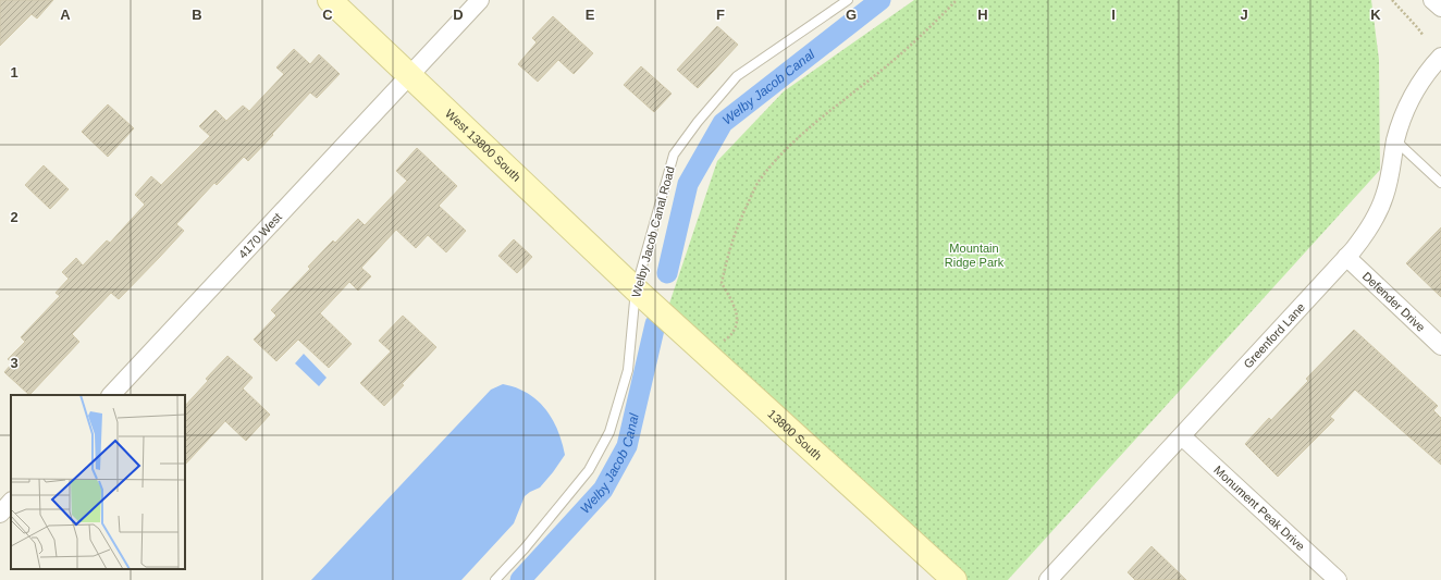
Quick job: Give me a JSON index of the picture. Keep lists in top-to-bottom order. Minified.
{"streets":{"street":["West 13800 South","4170 West","Defender Drive","Greenford Lane","13800 South","Monument Peak Drive"],"lane":["Welby Jacob Canal Road"]},"crossings":[["West 13800 South","Welby Jacob Canal Road"],["West 13800 South","4170 West"],["West 13800 South","13800 South"],["Welby Jacob Canal Road","13800 South"],["Defender Drive","Greenford Lane"],["Greenford Lane","Monument Peak Drive"]],"water":["Welby Jacob Canal"],"parks":["Mountain Ridge Park"],"grid":{"columns":["A","B","C","D","E","F","G","H","I","J","K"],"rows":["1","2","3"]}}
